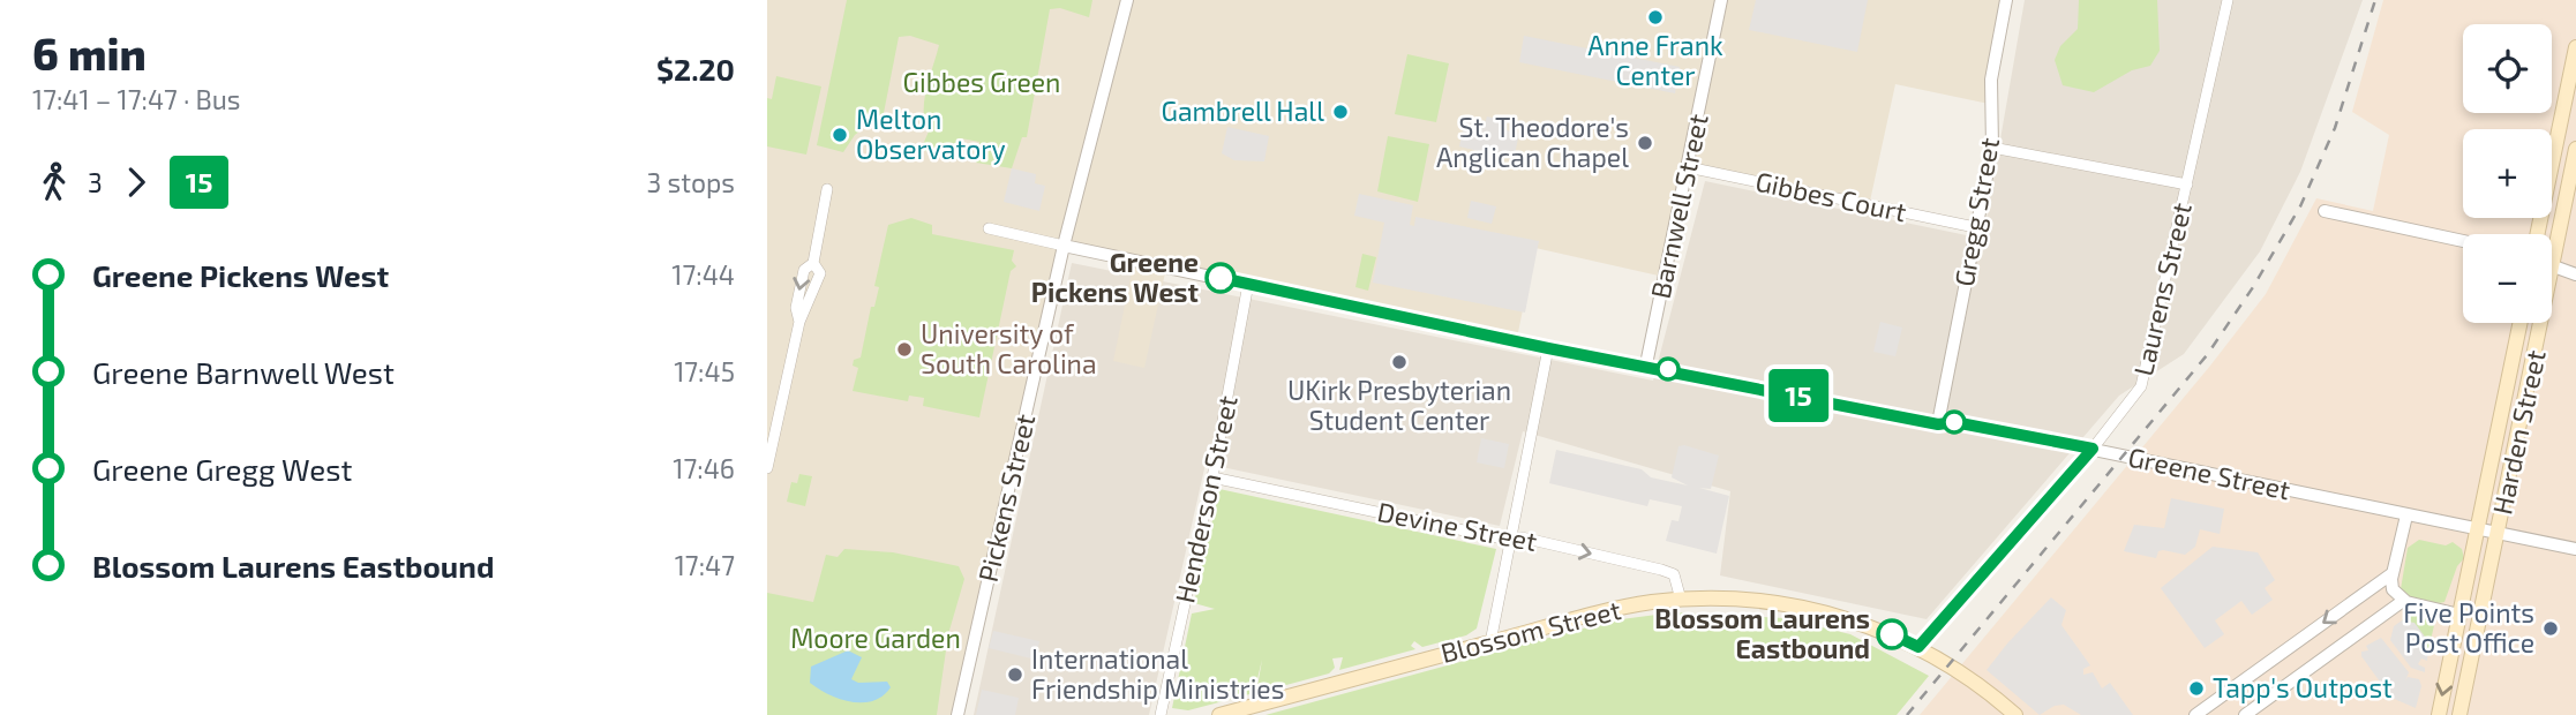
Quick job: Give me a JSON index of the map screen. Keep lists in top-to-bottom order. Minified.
{"streets":{"main road":["Harden Street","Blossom Street"],"street":["Gibbes Court","Barnwell Street","Gregg Street","Laurens Street","Greene Street","Pickens Street","Henderson Street","Devine Street"]},"crossings":[["Gibbes Court","Barnwell Street"],["Gibbes Court","Gregg Street"],["Barnwell Street","Greene Street"],["Gregg Street","Greene Street"],["Laurens Street","Greene Street"],["Laurens Street","Blossom Street"],["Harden Street","Greene Street"],["Greene Street","Pickens Street"],["Greene Street","Henderson Street"],["Henderson Street","Devine Street"],["Devine Street","Blossom Street"]],"one_way":["Devine Street"],"parks":["Gibbes Green","Moore Garden"],"places":["Anne Frank Center","Gambrell Hall","Melton Observatory","St. Theodore's Anglican Chapel","Greene Pickens West","University of South Carolina","UKirk Presbyterian Student Center","Five Points Post Office","Blossom Laurens Eastbound","International Friendship Ministries","Tapp's Outpost"],"lines":["bus line 15"],"page":{"heading":["6 min","17:41 – 17:47 · Bus","$2.20"],"on_map":"15","map_buttons":["+","−"],"legs":["3","15","3 stops"],"list":[{"name":"Greene Pickens West","value":"17:44"},{"name":"Greene Barnwell West","value":"17:45"},{"name":"Greene Gregg West","value":"17:46"},{"name":"Blossom Laurens Eastbound","value":"17:47"}]}}
